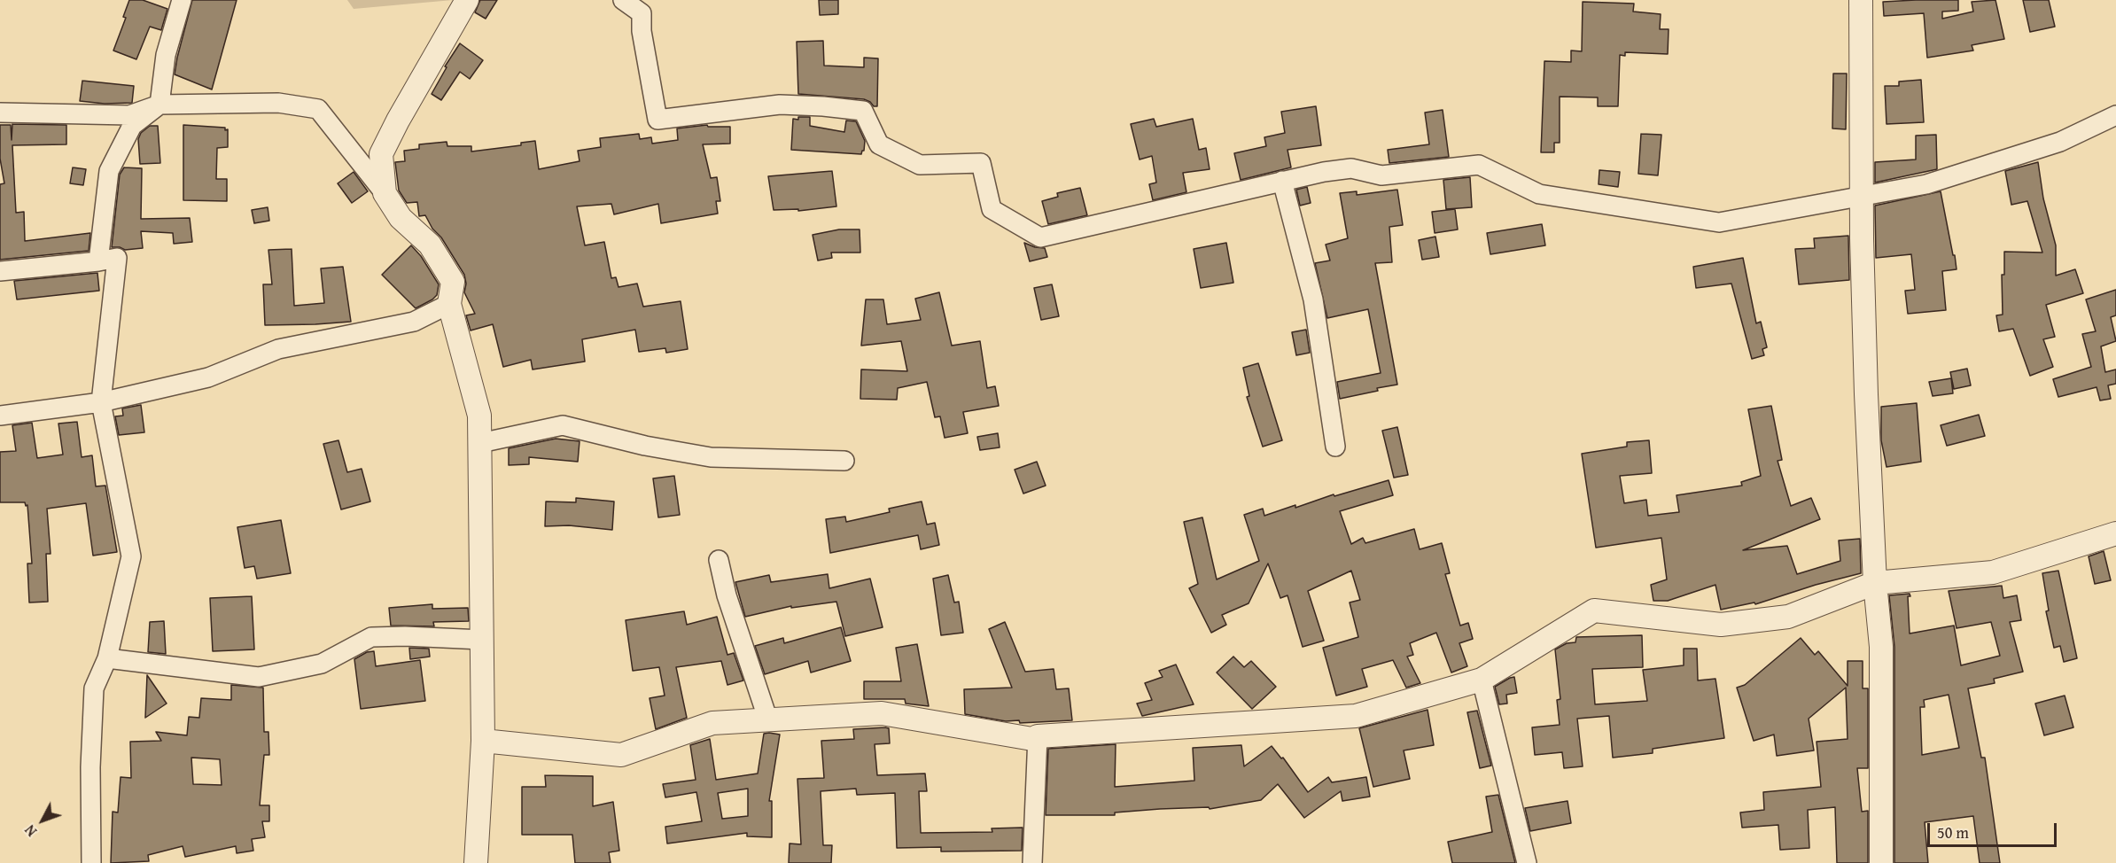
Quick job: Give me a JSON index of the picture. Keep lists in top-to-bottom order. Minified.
{"scale_bar":"50 m","north":"bottom left"}
